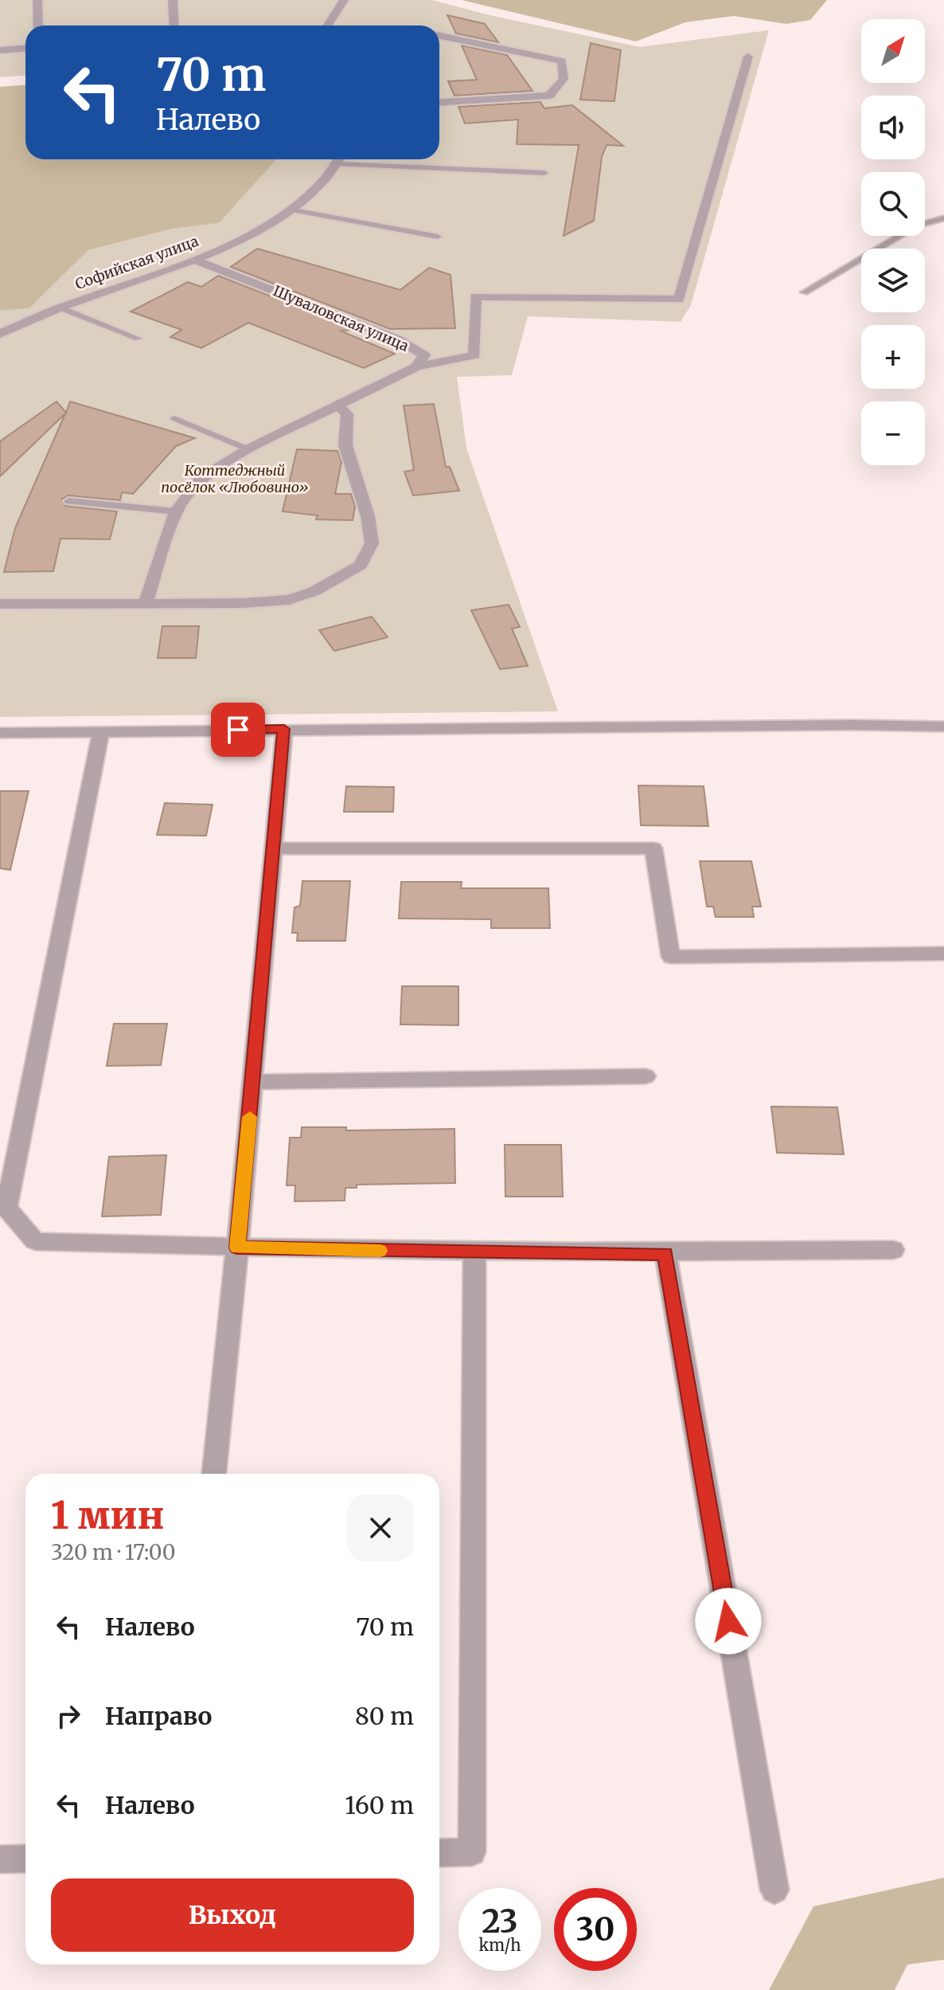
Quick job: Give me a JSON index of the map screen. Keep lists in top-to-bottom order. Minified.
{"streets":{"street":["Софийская улица","Шуваловская улица"]},"crossings":[["Софийская улица","Шуваловская улица"]],"parks":["Коттеджный посёлок «Любовино»"],"north":"top right","page":{"map_buttons":["+","−"],"turn":["70 m","Налево"],"heading":["1 мин","320 m · 17:00"],"list":[{"name":"Налево","value":"70 m"},{"name":"Направо","value":"80 m"},{"name":"Налево","value":"160 m"}],"buttons":"Выход","speed":"23 km/h","limit":"30"}}
